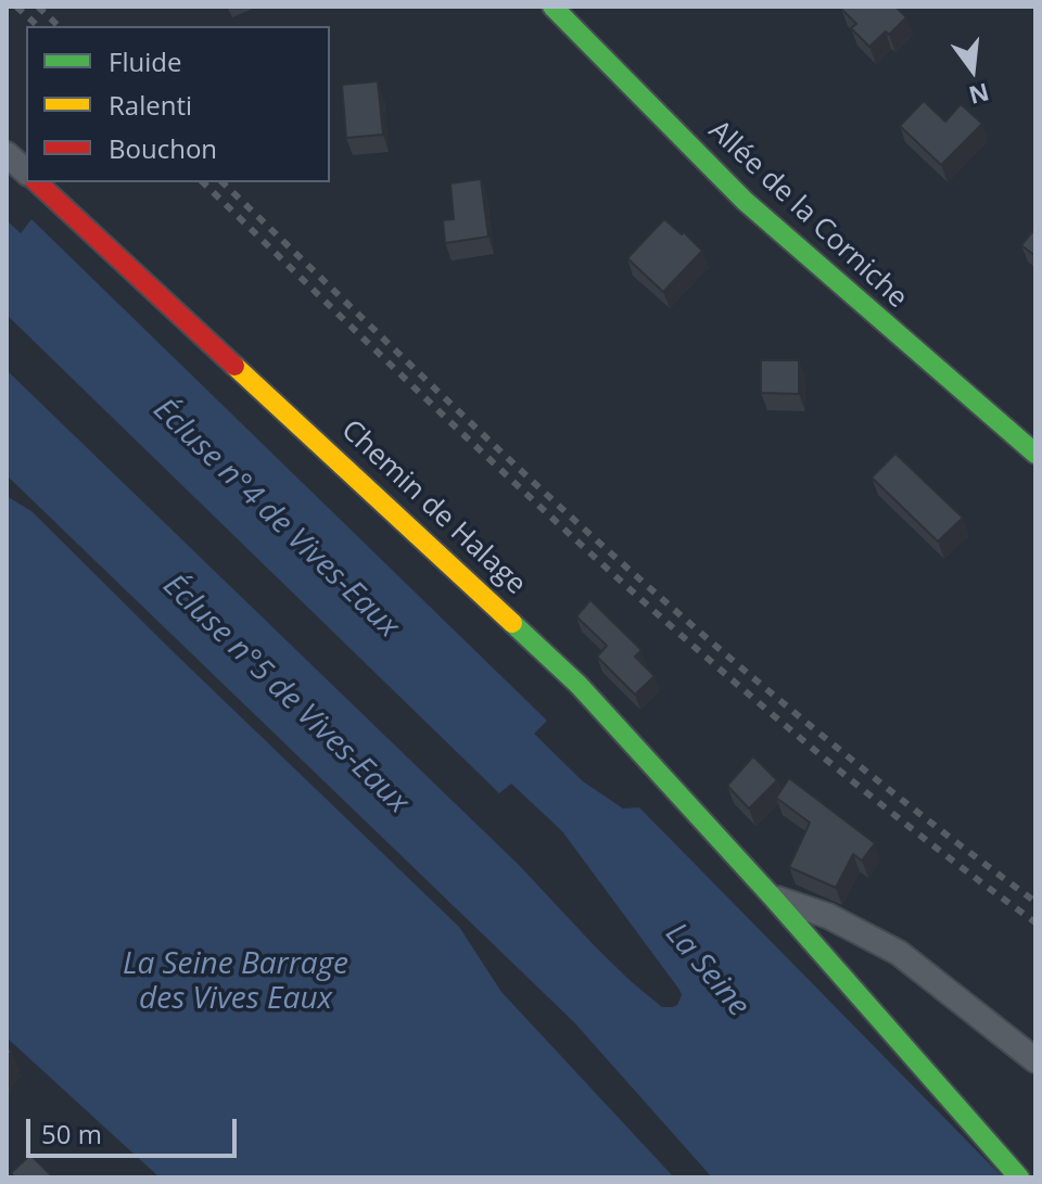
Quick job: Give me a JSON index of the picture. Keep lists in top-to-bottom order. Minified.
{"streets":{"street":["Allée de la Corniche","Chemin de Halage"]},"water":["Écluse n°4 de Vives-Eaux","Écluse n°5 de Vives-Eaux","La Seine Barrage des Vives Eaux","La Seine"],"legend":["Fluide","Ralenti","Bouchon"],"scale_bar":"50 m","north":"bottom"}
